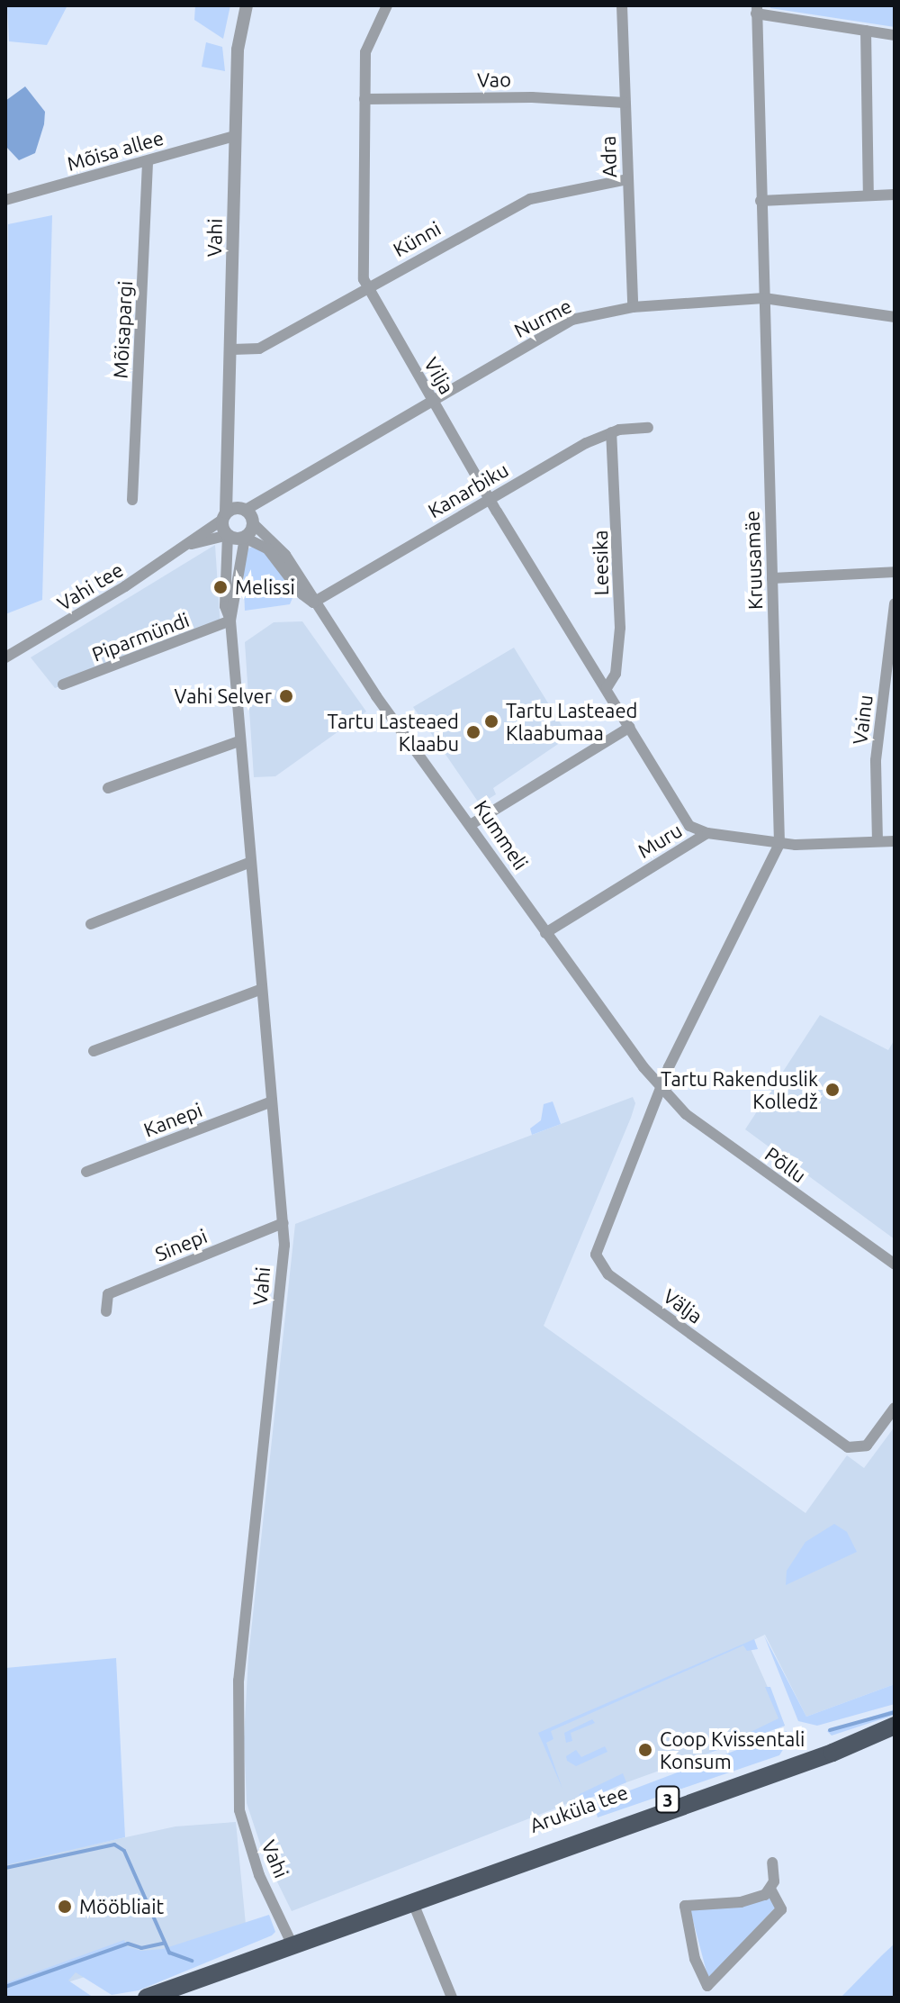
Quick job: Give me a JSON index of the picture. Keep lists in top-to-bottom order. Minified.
{"streets":{"highway":["3","Aruküla tee"],"street":["Vao","Mõisa allee","Adra","Vahi","Künni","Nurme","Mõisapargi","Vilja","Kanarbiku","Kruusamäe","Leesika","Vahi tee","Piparmündi","Vainu","Kummeli","Muru","Kanepi","Põllu","Sinepi","Välja"]},"crossings":[["Vao","Adra"],["Vao","Vilja"],["Mõisa allee","Vahi"],["Mõisa allee","Mõisapargi"],["Adra","Künni"],["Adra","Nurme"],["Vahi","Künni"],["Vahi","Nurme"],["Vahi","Vahi tee"],["Vahi","Piparmündi"],["Vahi","Kummeli"],["Vahi","Kanepi"],["Vahi","Sinepi"],["Vahi","Aruküla tee"],["Künni","Vilja"],["Nurme","Vilja"],["Nurme","Kruusamäe"],["Nurme","Vahi tee"],["Nurme","Kummeli"],["Vilja","Kanarbiku"],["Vilja","Leesika"],["Vilja","Muru"],["Kanarbiku","Leesika"],["Kanarbiku","Kummeli"],["Kruusamäe","Kummeli"],["Kruusamäe","Muru"],["Kruusamäe","Põllu"],["Kruusamäe","Välja"],["Vahi tee","Kummeli"],["Vainu","Muru"],["Kummeli","Muru"],["Kummeli","Põllu"],["Kummeli","Välja"],["Põllu","Välja"]],"places":["Melissi","Vahi Selver","Tartu Lasteaed Klaabumaa","Tartu Lasteaed Klaabu","Tartu Rakenduslik Kolledž","Coop Kvissentali Konsum","Mööbliait"]}
